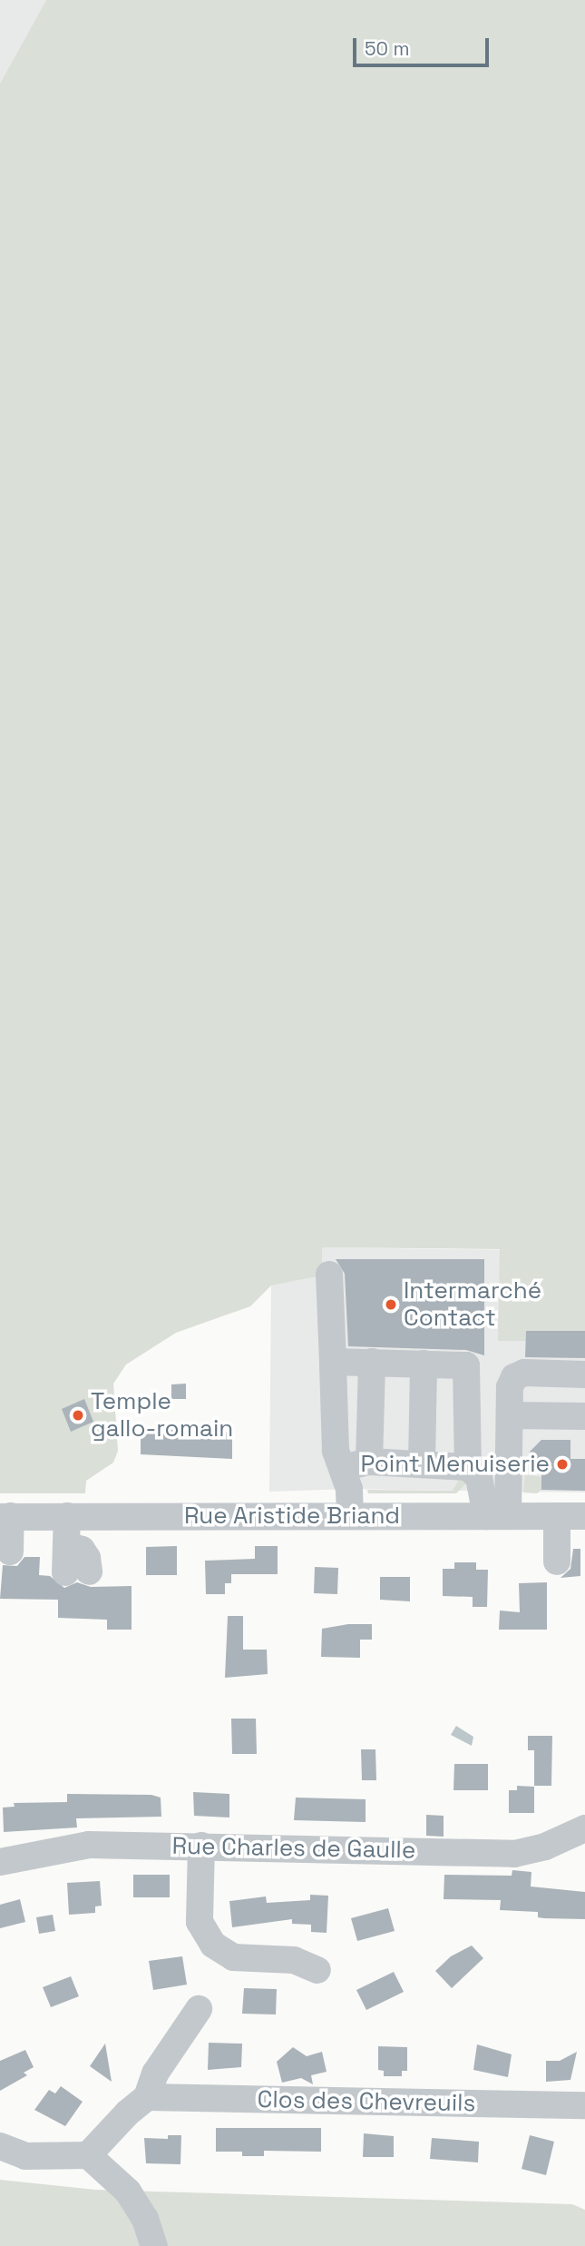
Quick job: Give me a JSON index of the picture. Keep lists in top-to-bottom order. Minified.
{"streets":{"street":["Rue Aristide Briand","Rue Charles de Gaulle","Clos des Chevreuils"]},"places":["Intermarché Contact","Temple gallo-romain","Point Menuiserie"],"scale_bar":"50 m"}
